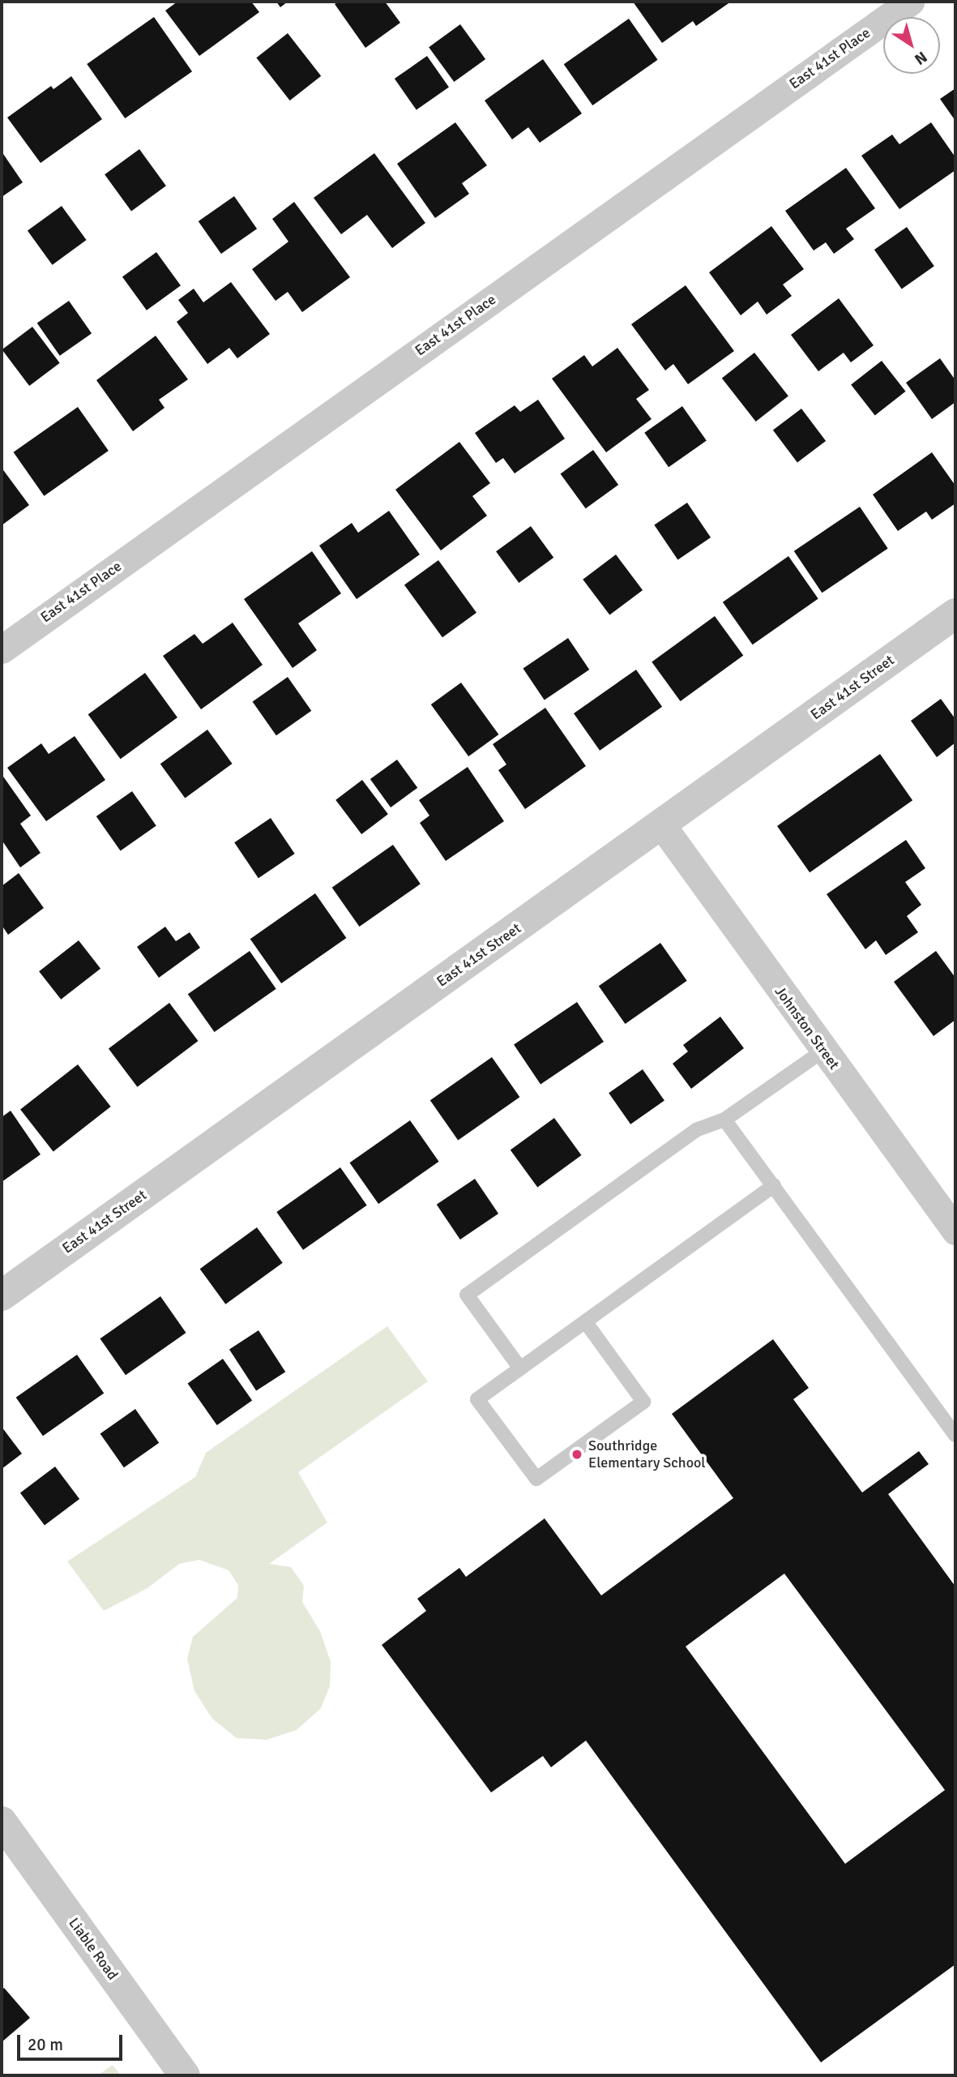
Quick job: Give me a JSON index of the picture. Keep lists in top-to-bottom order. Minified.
{"streets":{"street":["East 41st Place","East 41st Street","Johnston Street","Liable Road"]},"crossings":[["East 41st Street","Johnston Street"]],"places":["Southridge Elementary School"],"scale_bar":"20 m","north":"bottom right"}
